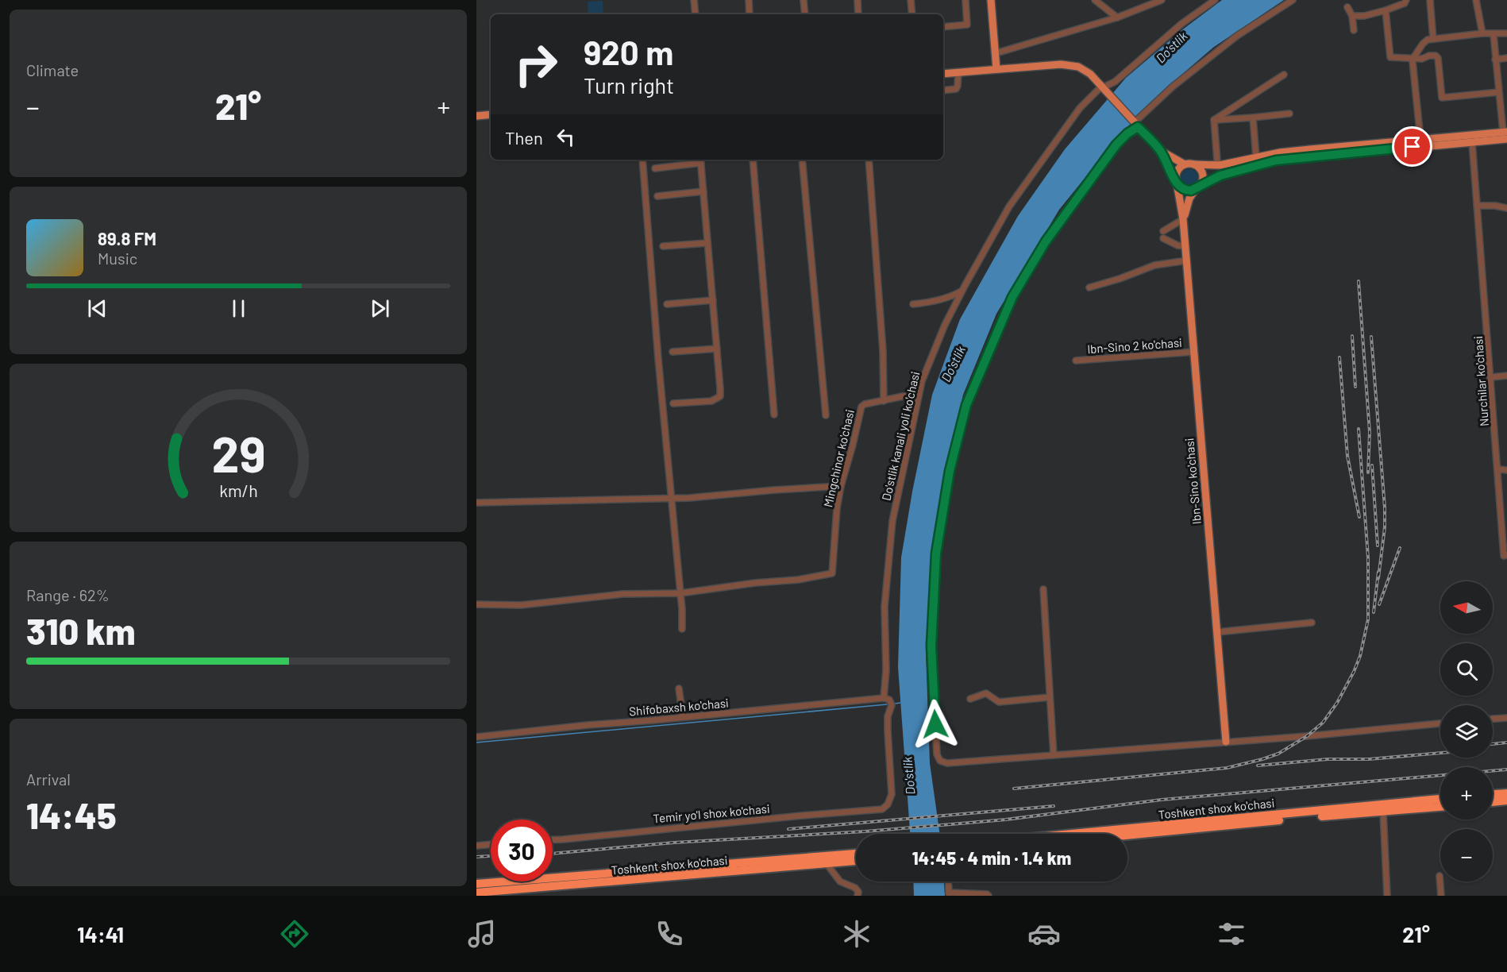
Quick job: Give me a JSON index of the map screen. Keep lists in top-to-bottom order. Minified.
{"streets":{"highway":["Toshkent shox ko'chasi"],"main road":["Ibn-Sino ko'chasi"],"street":["Ibn-Sino 2 ko'chasi","Nurchilar ko'chasi","Do'stlik kanali yoli ko'chasi","Mingchinor ko'chasi","Shifobaxsh ko'chasi","Temir yo'l shox ko'chasi"]},"crossings":[["Ibn-Sino 2 ko'chasi","Ibn-Sino ko'chasi"],["Do'stlik kanali yoli ko'chasi","Mingchinor ko'chasi"],["Do'stlik kanali yoli ko'chasi","Shifobaxsh ko'chasi"],["Do'stlik kanali yoli ko'chasi","Temir yo'l shox ko'chasi"]],"water":["Do'stlik"],"north":"left","page":{"tile":["Climate",["Range · 62%","310 km"],["Arrival","14:45"]],"turn":["920 m","Turn right"],"heat":["−","21°","+"],"then":"Then","song":["89.8 FM","Music"],"map_buttons":["+","−"],"limit":"30","trip":"14:45 · 4 min · 1.4 km","tabs":["14:41","21°"],"gauge":["29","km/h"]}}
